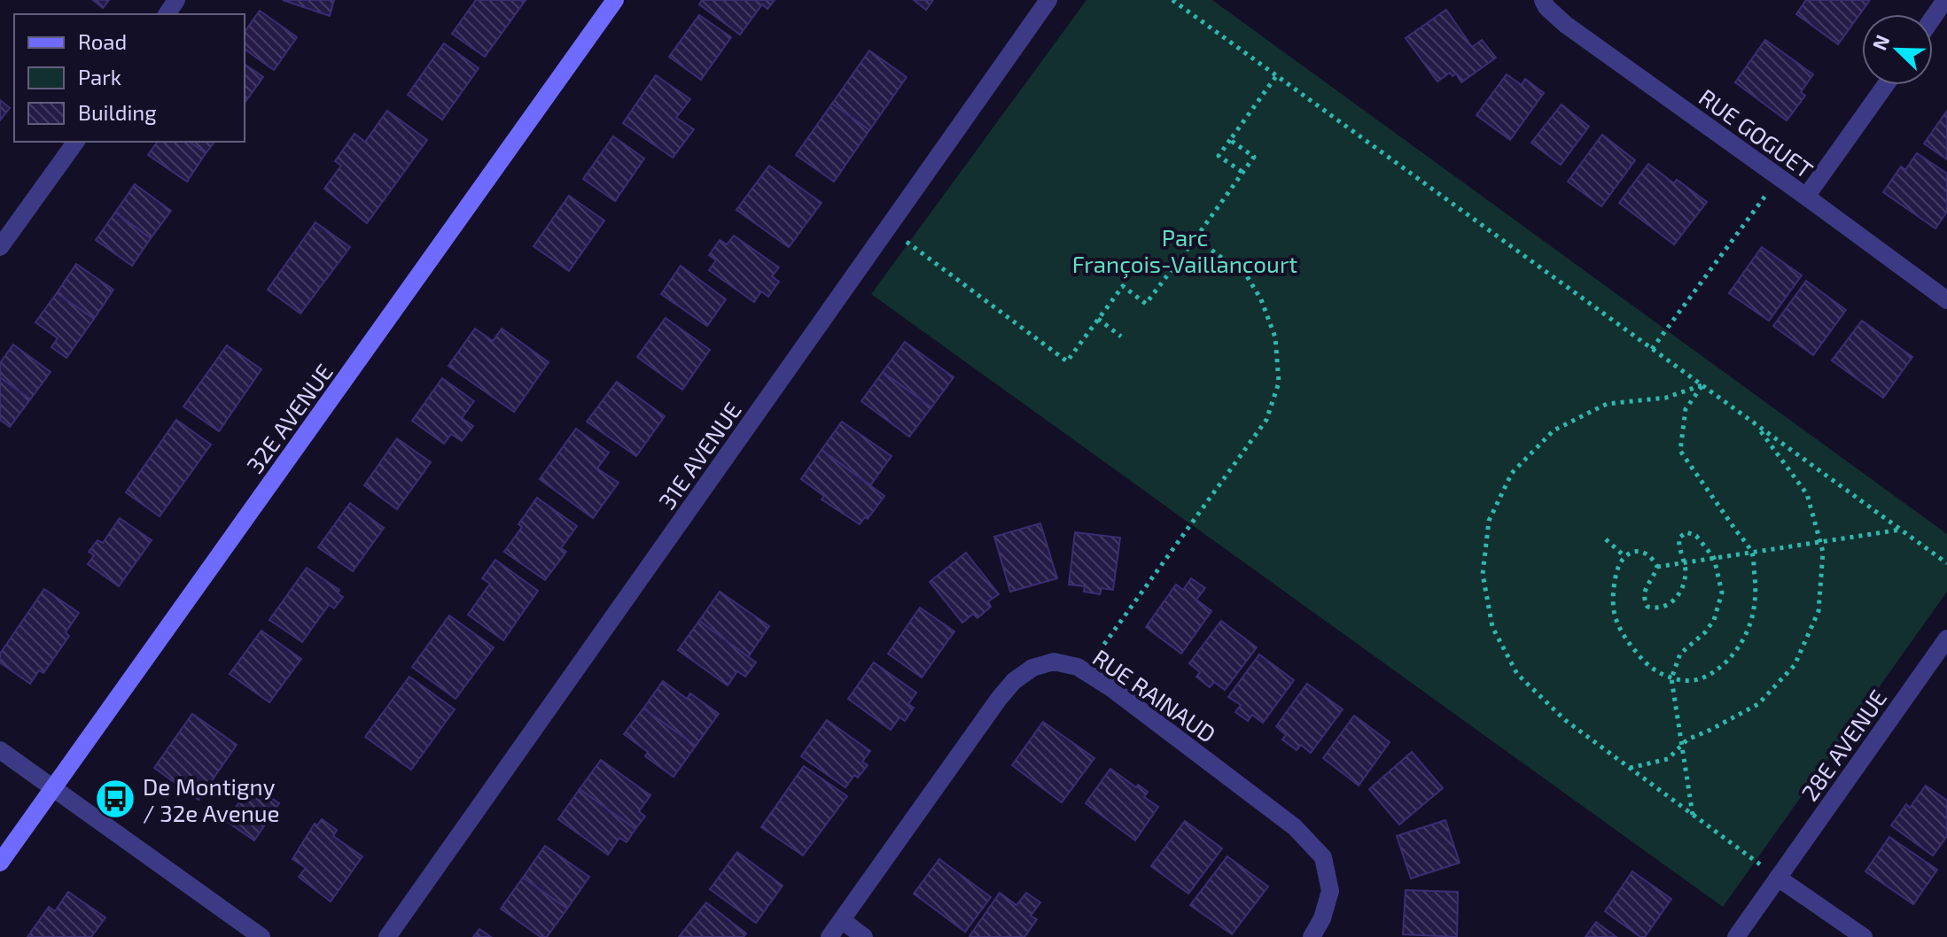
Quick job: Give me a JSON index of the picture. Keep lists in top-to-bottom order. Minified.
{"streets":{"street":["RUE GOGUET","32E AVENUE","31E AVENUE","RUE RAINAUD","28E AVENUE"]},"parks":["Parc François-Vaillancourt"],"places":{"bus stop":["De Montigny / 32e Avenue"]},"legend":["Road","Park","Building"],"north":"top left"}
